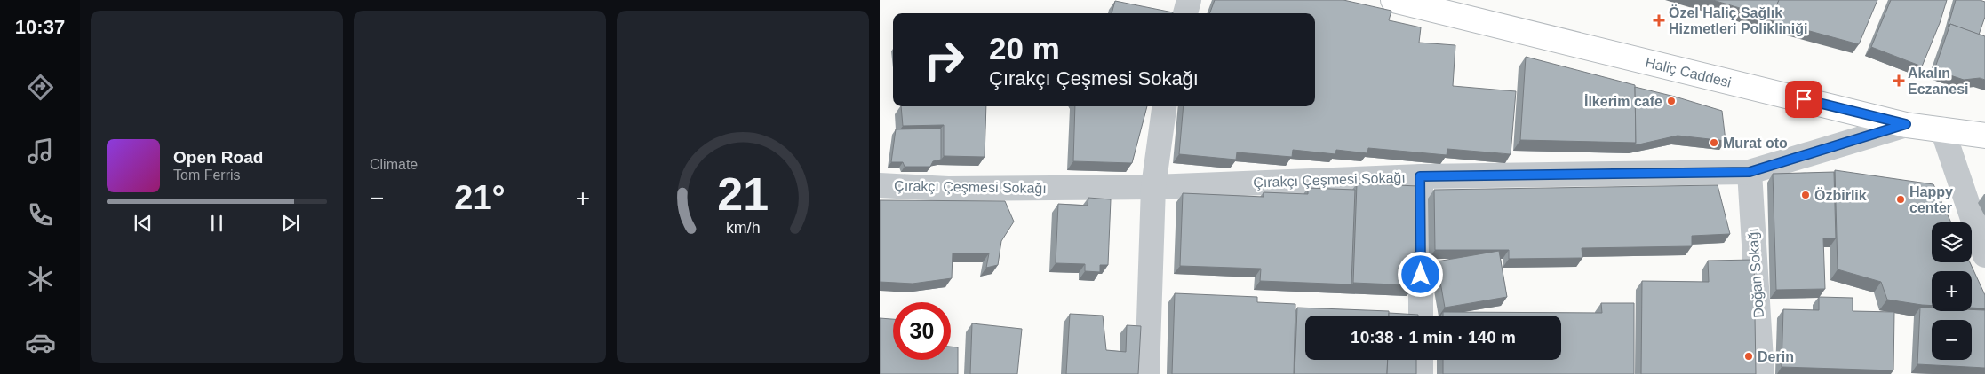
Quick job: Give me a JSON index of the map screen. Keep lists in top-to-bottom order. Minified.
{"streets":{"main road":["Haliç Caddesi"],"street":["Çırakçı Çeşmesi Sokağı","Doğan Sokağı"]},"crossings":[["Haliç Caddesi","Çırakçı Çeşmesi Sokağı"],["Çırakçı Çeşmesi Sokağı","Doğan Sokağı"]],"places":{"health":["Özel Haliç Sağlık Hizmetleri Polikliniği","Akalın Eczanesi"],"other":["İlkerim cafe","Murat oto","Özbirlik","Happy center","Derin"]},"page":{"tabs":"10:37","tile":"Climate","turn":["20 m","Çırakçı Çeşmesi Sokağı"],"song":["Open Road","Tom Ferris"],"heat":["−","21°","+"],"map_buttons":["+","−"],"limit":"30","trip":"10:38 · 1 min · 140 m","gauge":["21","km/h"]}}
